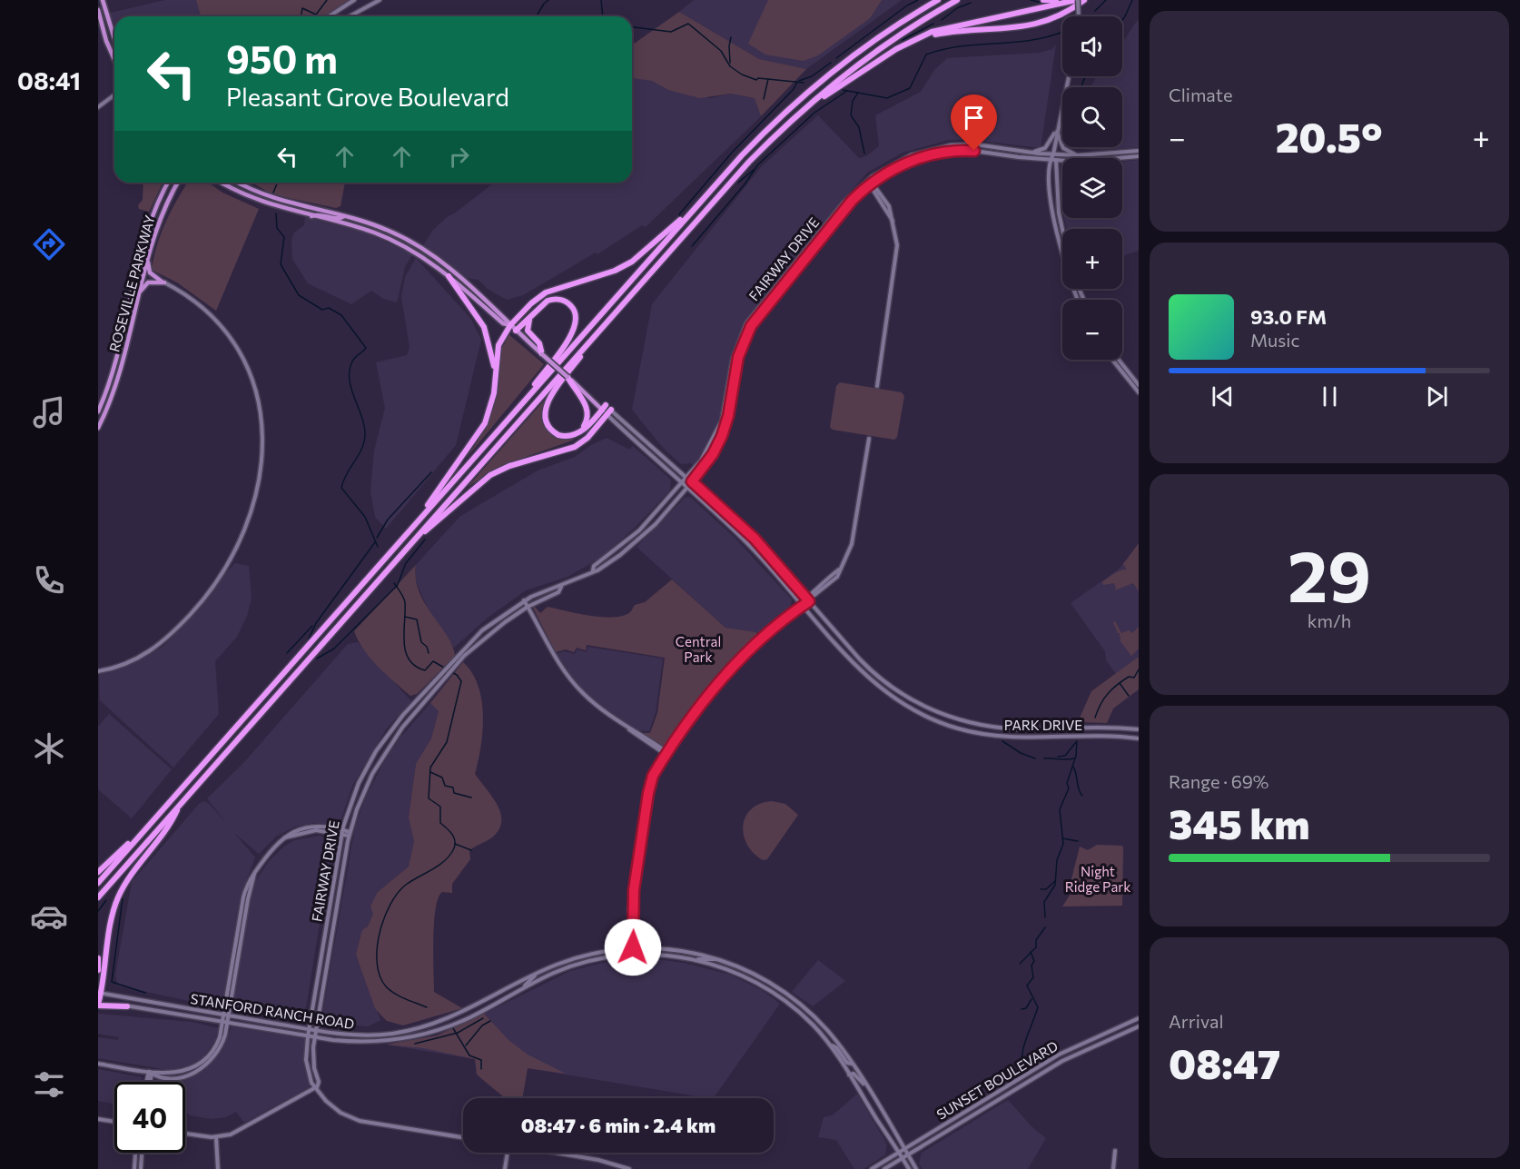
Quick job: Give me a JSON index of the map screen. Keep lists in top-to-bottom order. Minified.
{"streets":{"main road":["FAIRWAY DRIVE","ROSEVILLE PARKWAY","PARK DRIVE","STANFORD RANCH ROAD","SUNSET BOULEVARD"]},"crossings":[["FAIRWAY DRIVE","STANFORD RANCH ROAD"],["STANFORD RANCH ROAD","SUNSET BOULEVARD"]],"parks":["Central Park","Night Ridge Park"],"page":{"tabs":"08:41","tile":["Climate",["29","km/h"],["Range · 69%","345 km"],["Arrival","08:47"]],"map_buttons":["+","−"],"turn":["950 m","Pleasant Grove Boulevard"],"heat":["−","20.5°","+"],"song":["93.0 FM","Music"],"limit":"40","trip":"08:47 · 6 min · 2.4 km"}}
